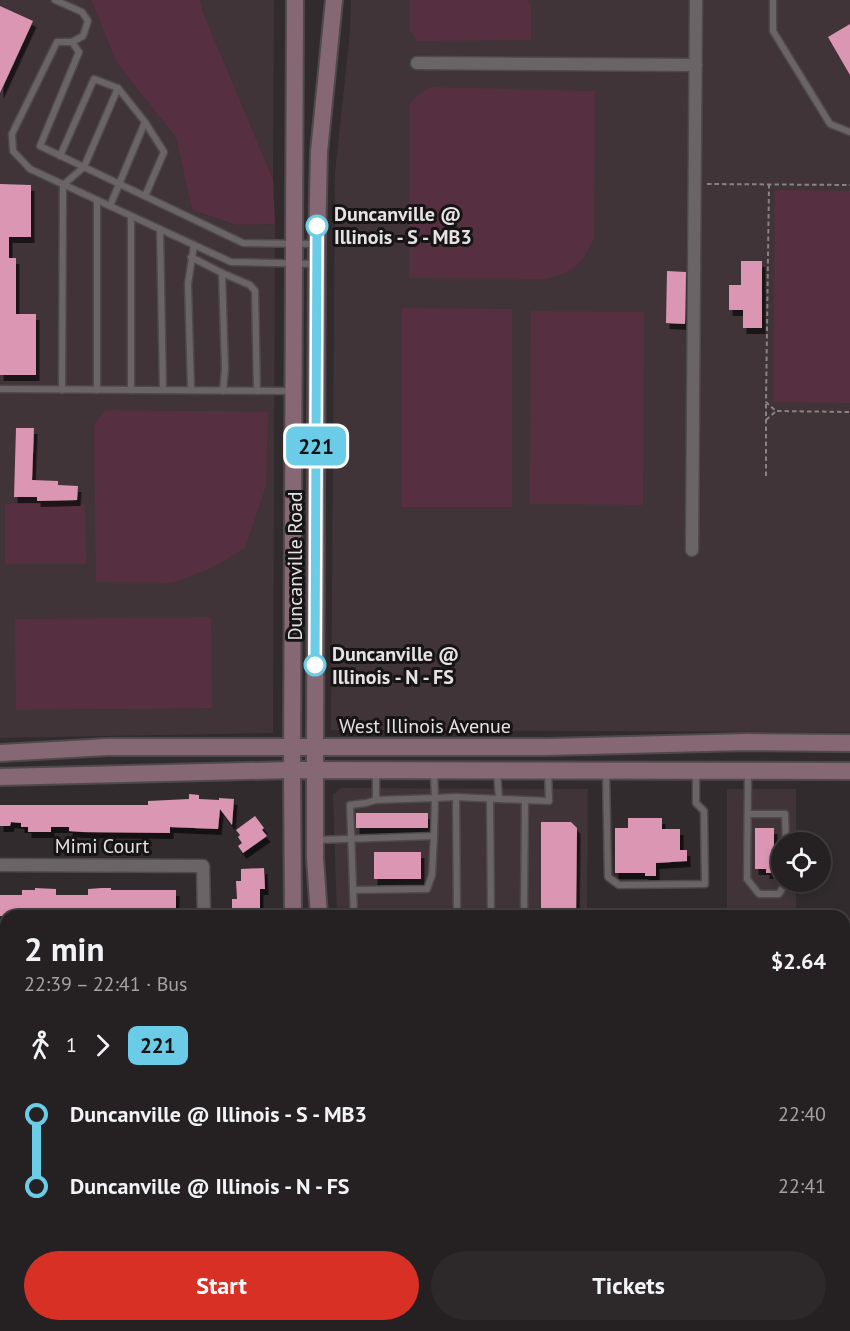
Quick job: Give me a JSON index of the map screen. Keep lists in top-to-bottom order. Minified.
{"streets":{"main road":["Duncanville Road","West Illinois Avenue"],"street":["Mimi Court"]},"crossings":[["Duncanville Road","West Illinois Avenue"]],"places":["Duncanville @ Illinois - S - MB3","Duncanville @ Illinois - N - FS"],"lines":["bus line 221"],"page":{"on_map":"221","heading":["2 min","22:39 – 22:41 · Bus","$2.64"],"legs":["1","221"],"list":[{"name":"Duncanville @ Illinois - S - MB3","value":"22:40"},{"name":"Duncanville @ Illinois - N - FS","value":"22:41"}],"buttons":["Start","Tickets"]}}
